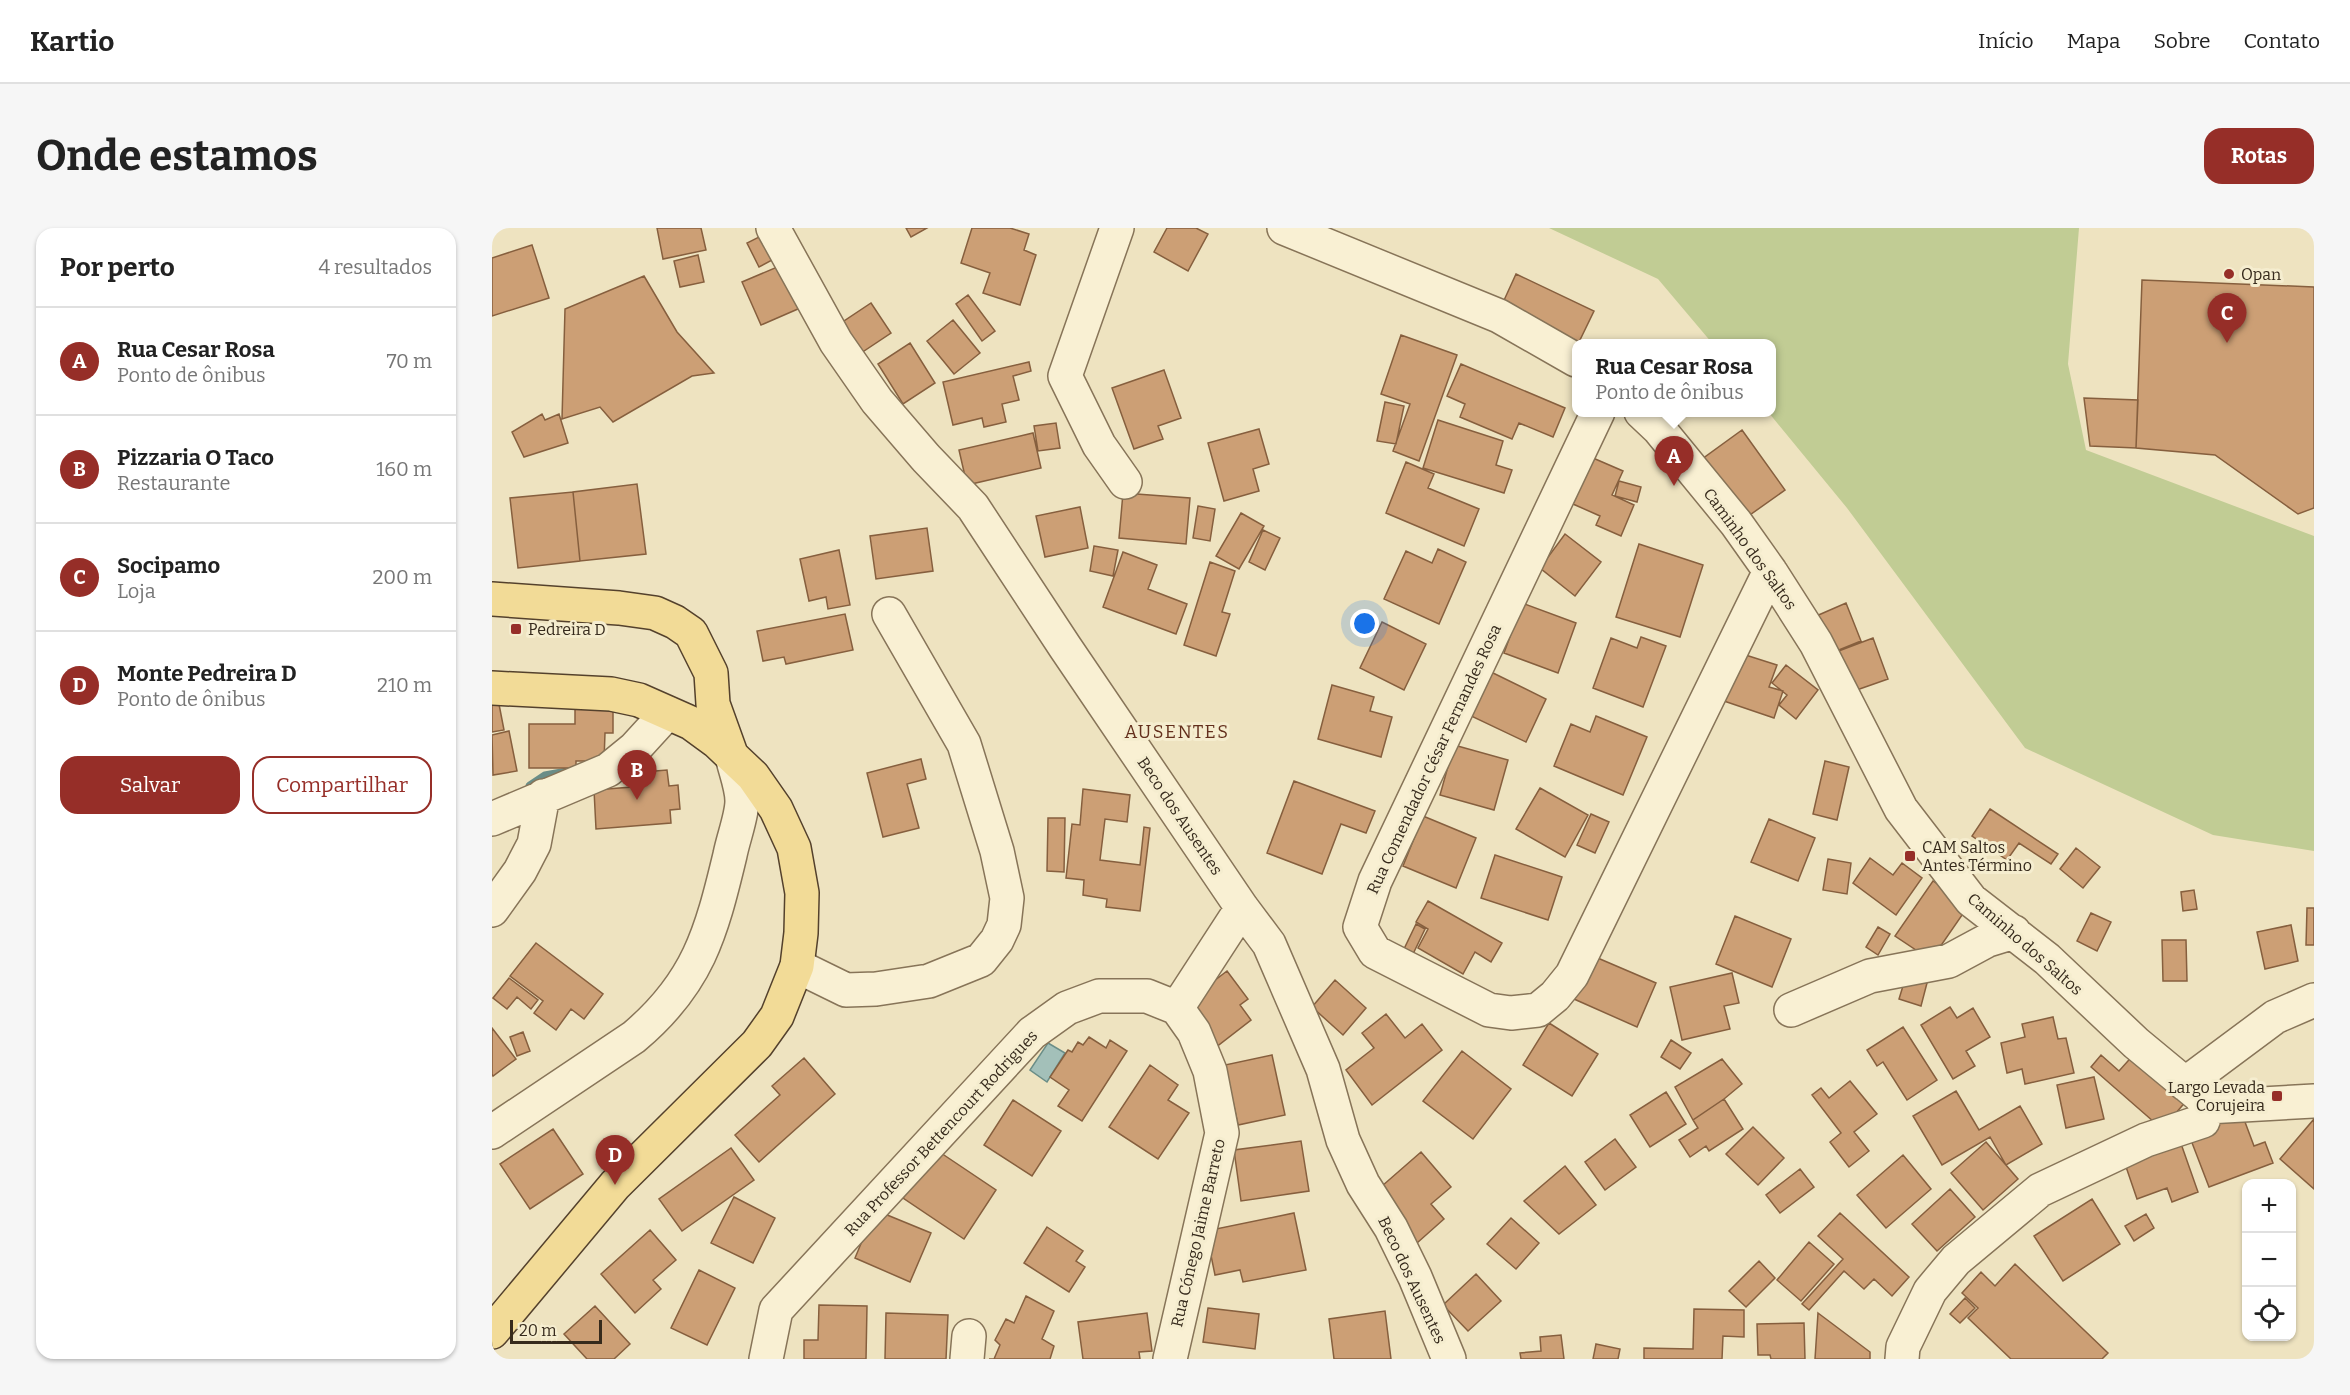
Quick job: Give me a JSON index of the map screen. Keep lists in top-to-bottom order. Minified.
{"streets":{"street":["Caminho dos Saltos","Rua Comendador César Fernandes Rosa","Beco dos Ausentes","Rua Professor Bettencourt Rodrigues","Rua Cónego Jaime Barreto"]},"crossings":[["Caminho dos Saltos","Rua Comendador César Fernandes Rosa"],["Rua Professor Bettencourt Rodrigues","Rua Cónego Jaime Barreto"]],"districts":["AUSENTES"],"places":{"other":["Opan"],"transit":["Pedreira D","CAM Saltos Antes Término","Largo Levada Corujeira"]},"scale_bar":"20 m","page":{"header":"Kartio","nav":["Início","Mapa","Sobre","Contato"],"buttons":["Rotas",["Salvar","Compartilhar"]],"title":"Onde estamos","heading":["Por perto","4 resultados"],"pins":["C","A","B","D"],"list":[{"mark":"A","name":"Rua Cesar Rosa","note":"Ponto de ônibus","value":"70 m"},{"mark":"B","name":"Pizzaria O Taco","note":"Restaurante","value":"160 m"},{"mark":"C","name":"Socipamo","note":"Loja","value":"200 m"},{"mark":"D","name":"Monte Pedreira D","note":"Ponto de ônibus","value":"210 m"}],"popup":["Rua Cesar Rosa","Ponto de ônibus"],"map_buttons":["+","−"],"scale":"20 m"}}
